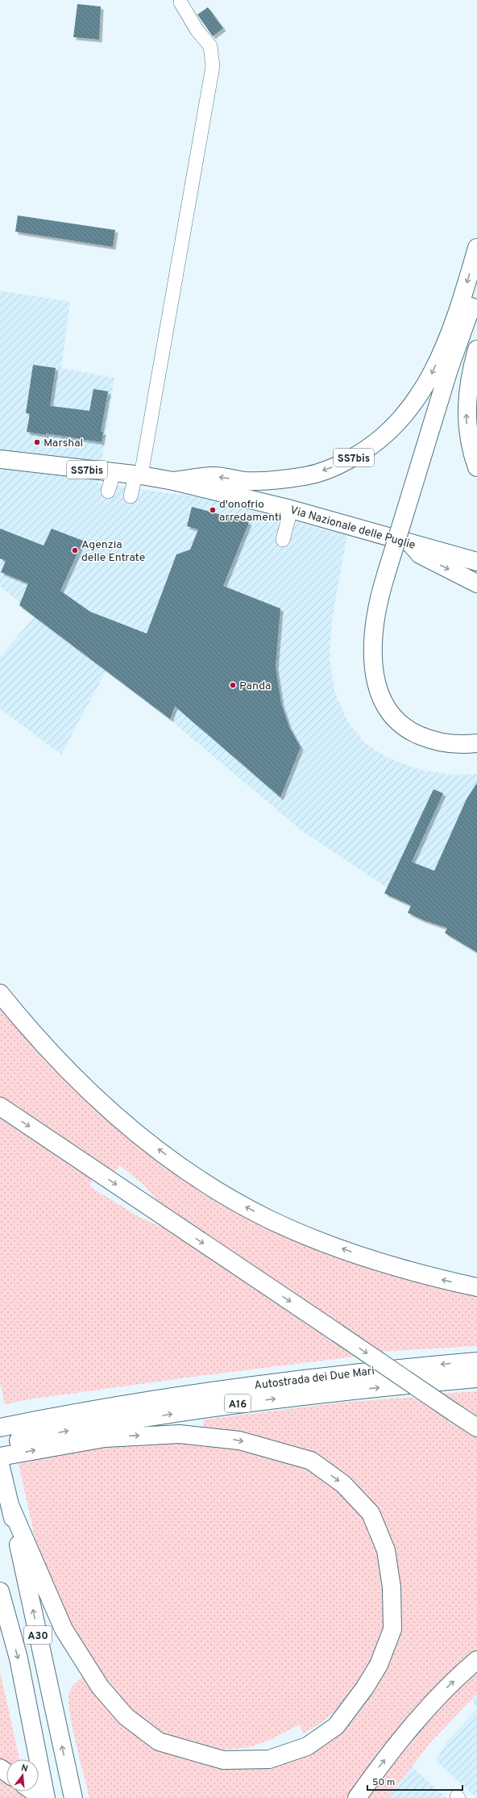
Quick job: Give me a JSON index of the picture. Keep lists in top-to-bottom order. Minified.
{"streets":{"main road":["SS7bis","Via Nazionale delle Puglie","Autostrada dei Due Mari","A16","A30"]},"crossings":[["SS7bis","Via Nazionale delle Puglie"]],"places":["Marshal","d'onofrio arredamenti","Agenzia delle Entrate","Panda"],"scale_bar":"50 m","north":"top"}
